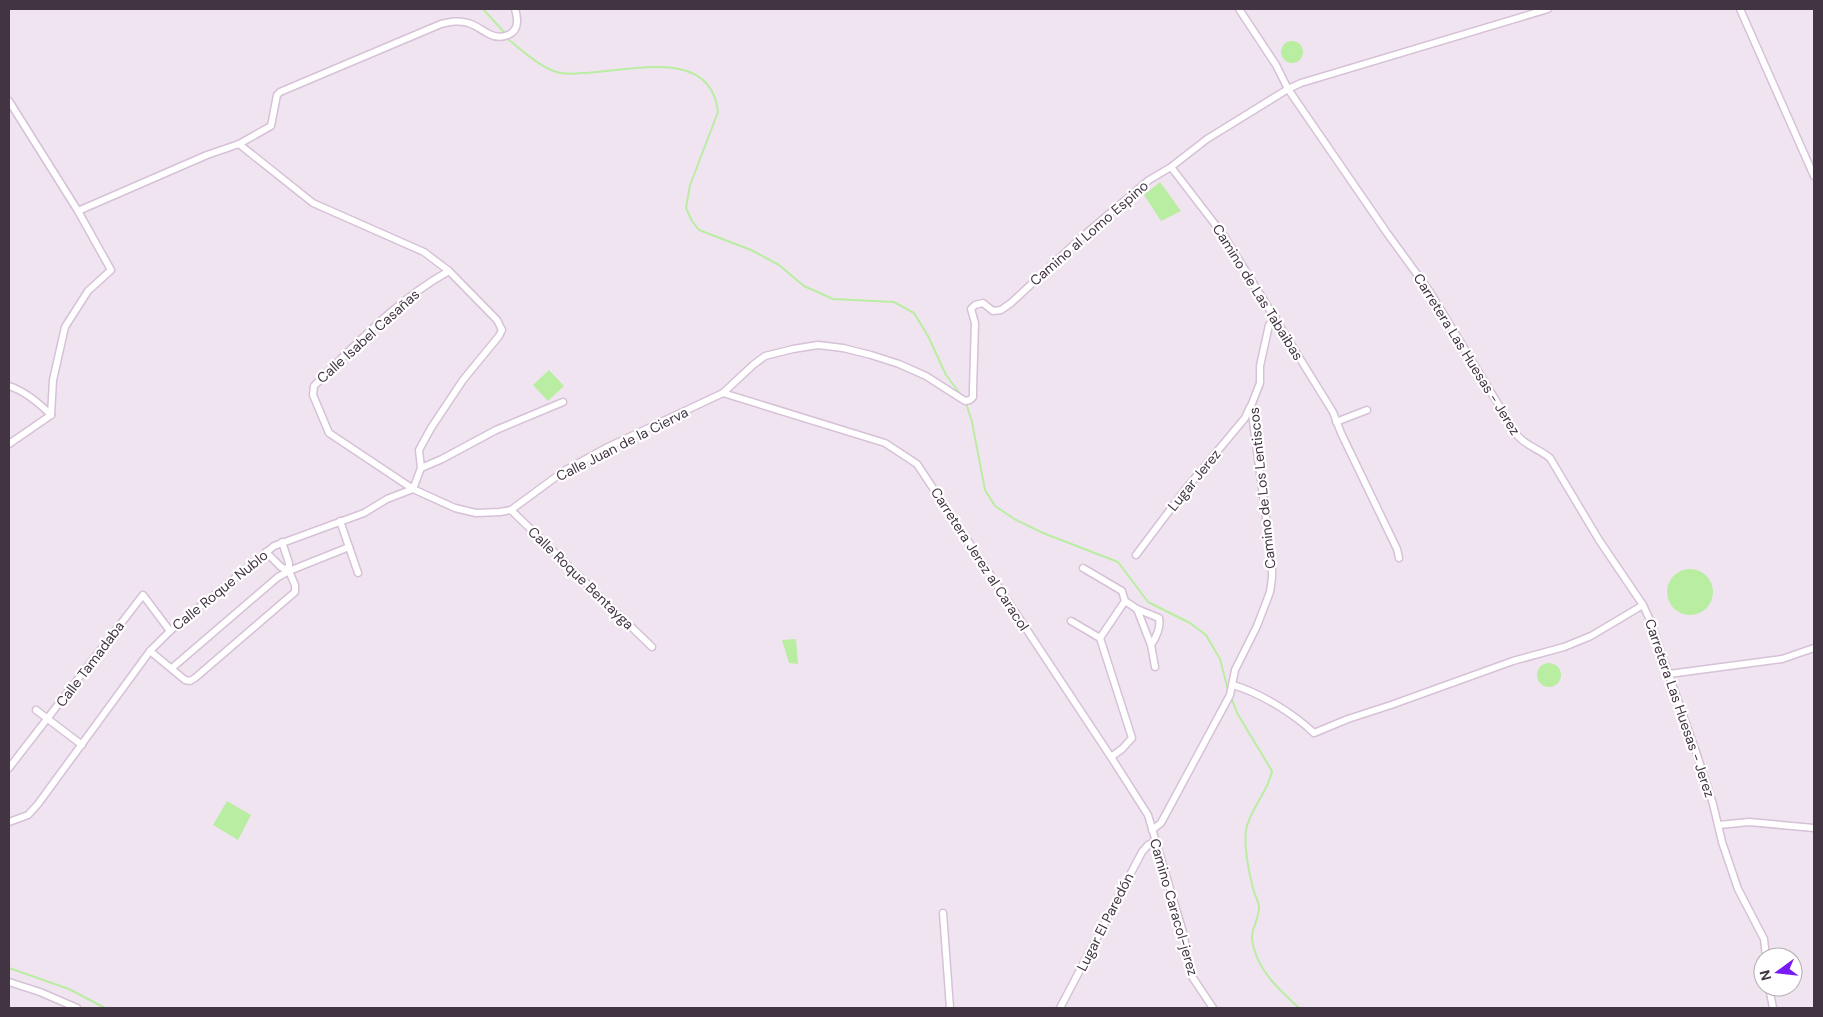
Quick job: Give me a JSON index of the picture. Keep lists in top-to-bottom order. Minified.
{"streets":{"street":["Camino al Lomo Espino","Camino de Las Tabaibas","Calle Isabel Casañas","Carretera Las Huesas - Jerez","Calle Juan de la Cierva","Lugar Jerez","Camino de Los Lentiscos","Carretera Jerez al Caracol","Calle Roque Bentayga","Calle Roque Nublo","Calle Tamadaba","Camino Caracol-jerez","Lugar El Paredón"]},"crossings":[["Camino al Lomo Espino","Camino de Las Tabaibas"],["Camino al Lomo Espino","Carretera Las Huesas - Jerez"],["Camino al Lomo Espino","Calle Juan de la Cierva"],["Camino al Lomo Espino","Carretera Jerez al Caracol"],["Camino de Las Tabaibas","Camino de Los Lentiscos"],["Calle Isabel Casañas","Calle Roque Nublo"],["Calle Juan de la Cierva","Carretera Jerez al Caracol"],["Calle Juan de la Cierva","Calle Roque Bentayga"],["Lugar Jerez","Camino de Los Lentiscos"],["Camino de Los Lentiscos","Carretera Jerez al Caracol"],["Camino de Los Lentiscos","Camino Caracol-jerez"],["Carretera Jerez al Caracol","Camino Caracol-jerez"],["Calle Roque Nublo","Calle Tamadaba"],["Camino Caracol-jerez","Lugar El Paredón"]],"north":"left"}
